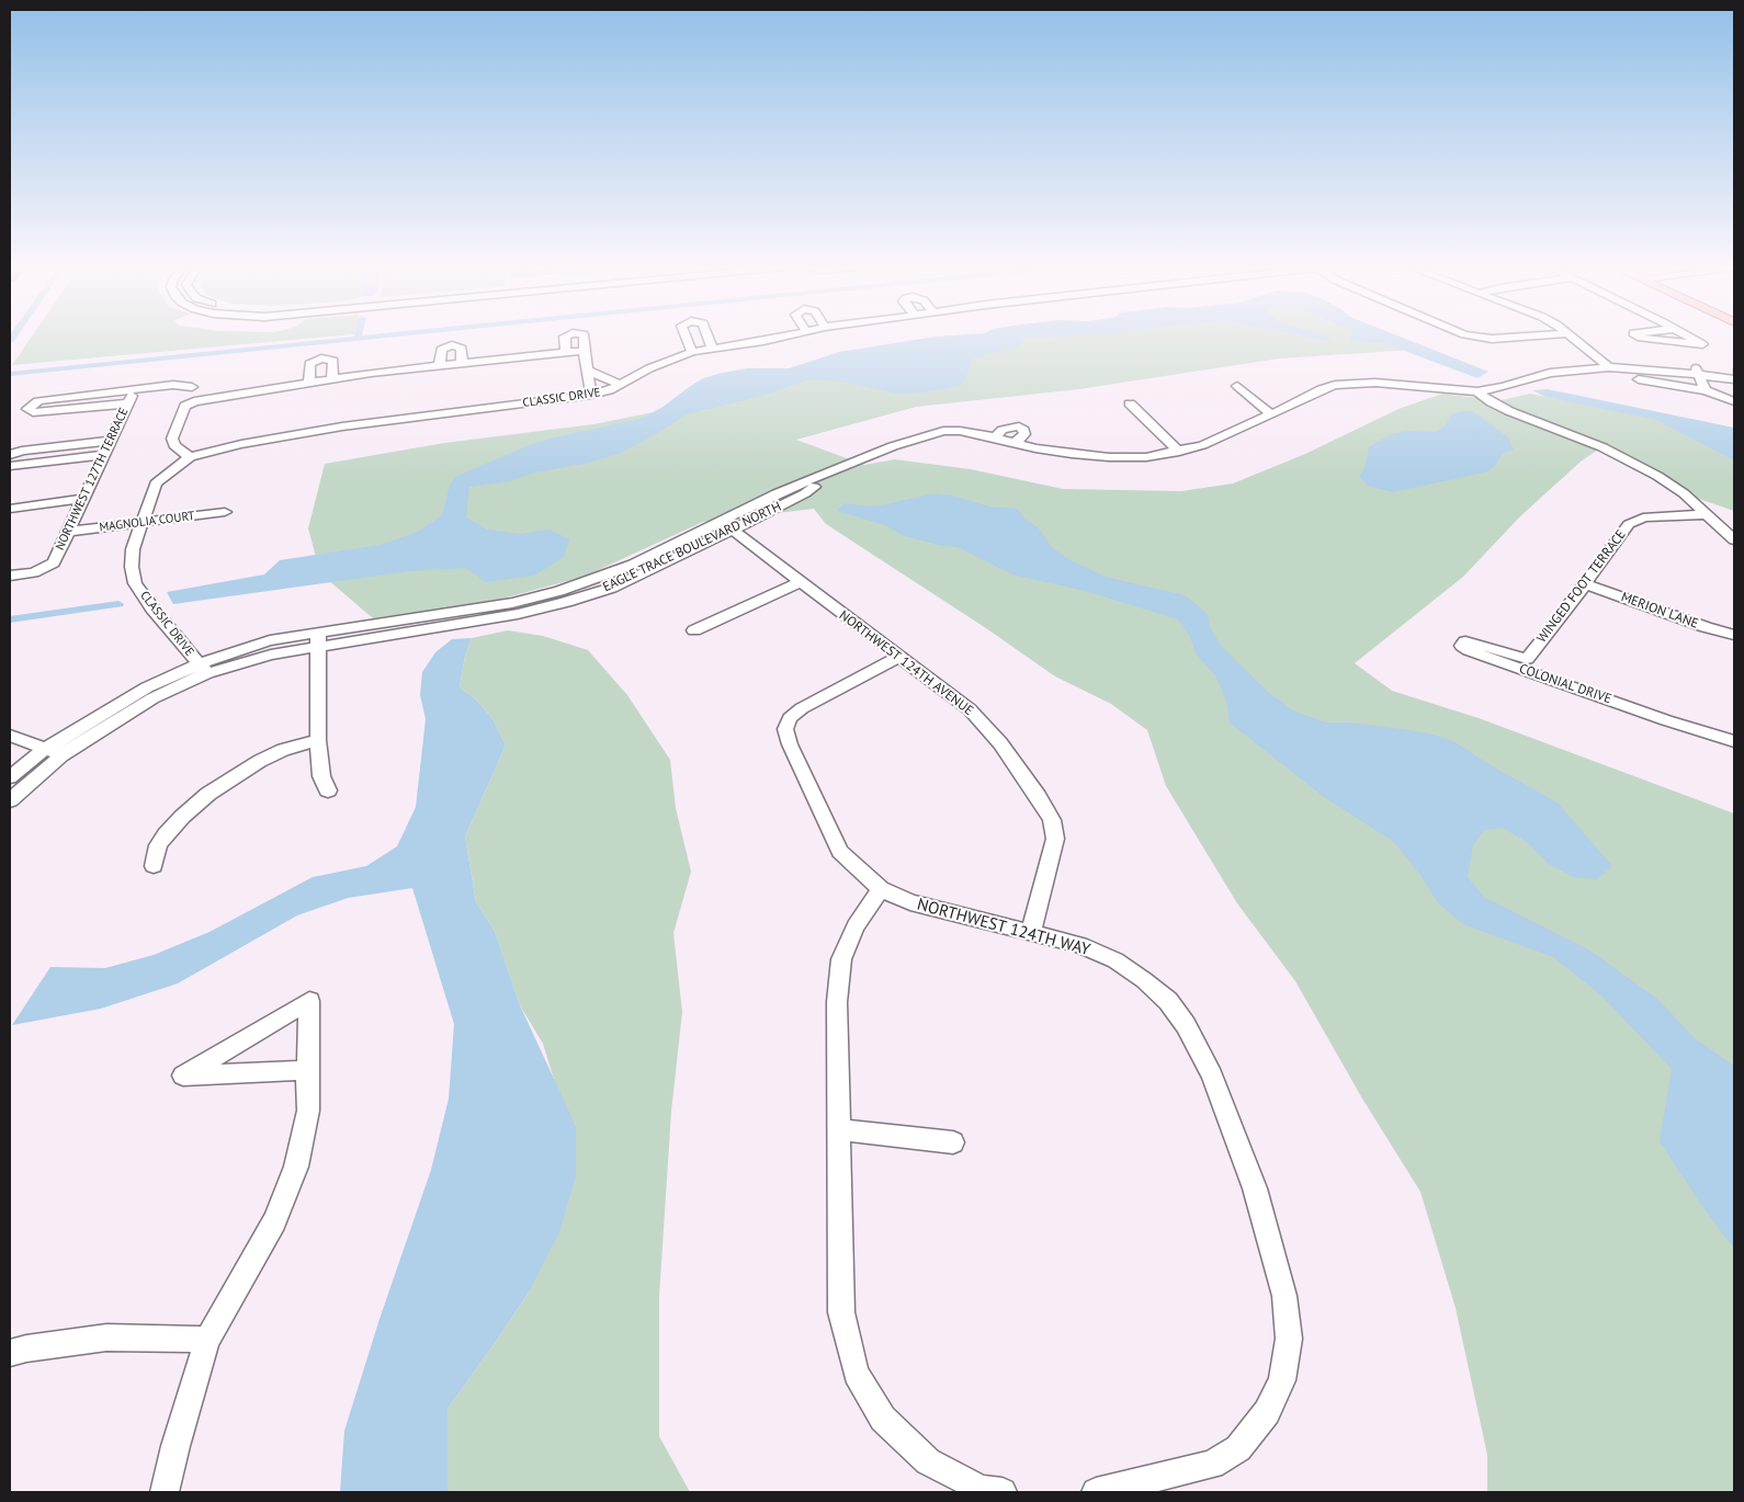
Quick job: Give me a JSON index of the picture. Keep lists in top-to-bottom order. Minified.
{"streets":{"street":["CLASSIC DRIVE","NORTHWEST 127TH TERRACE","MAGNOLIA COURT","EAGLE TRACE BOULEVARD NORTH","WINGED FOOT TERRACE","MERION LANE","NORTHWEST 124TH AVENUE","COLONIAL DRIVE","NORTHWEST 124TH WAY"]},"crossings":[["CLASSIC DRIVE","MAGNOLIA COURT"],["CLASSIC DRIVE","EAGLE TRACE BOULEVARD NORTH"],["NORTHWEST 127TH TERRACE","MAGNOLIA COURT"],["EAGLE TRACE BOULEVARD NORTH","NORTHWEST 124TH AVENUE"],["WINGED FOOT TERRACE","MERION LANE"],["WINGED FOOT TERRACE","COLONIAL DRIVE"],["NORTHWEST 124TH AVENUE","NORTHWEST 124TH WAY"]]}
